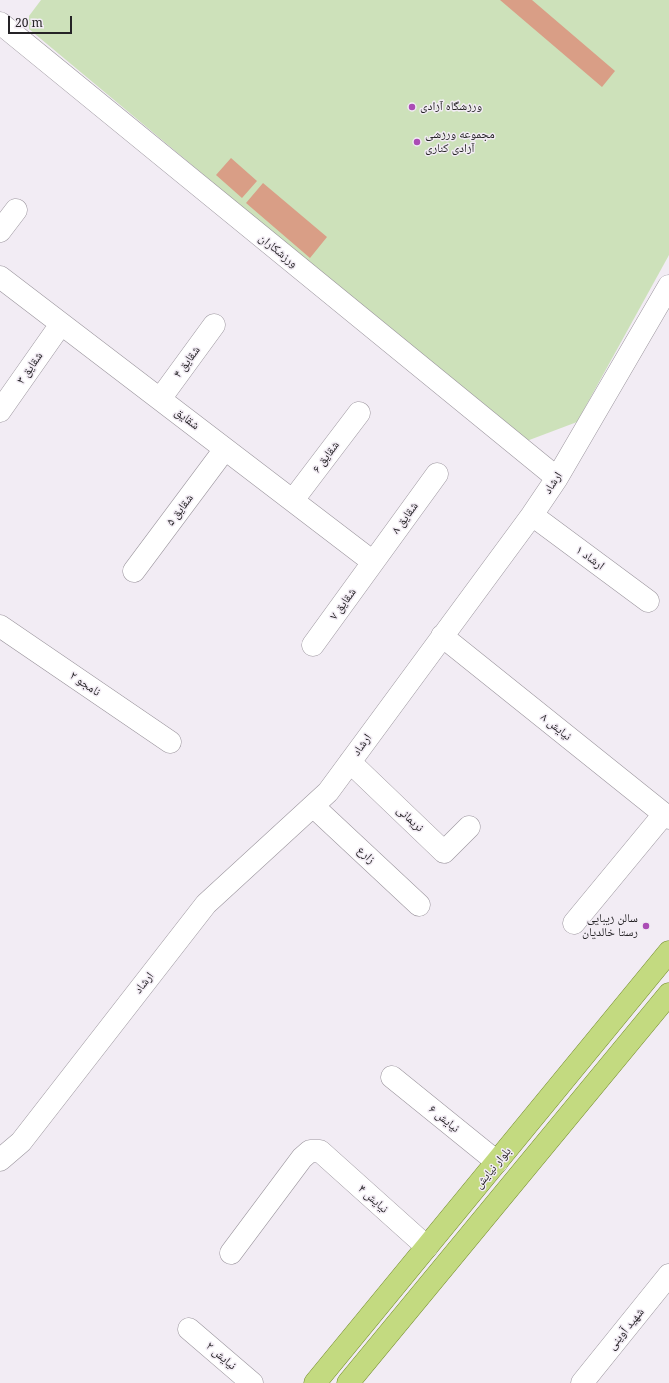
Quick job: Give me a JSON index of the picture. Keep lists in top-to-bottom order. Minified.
{"streets":{"main road":["بلوار نیایش"],"street":["ورزشکاران","شقایق ۴","شقایق ۳","شقایق","شقایق ۶","ارشاد","شقایق ۵","شقایق ۸","ارشاد ۱","شقایق ۷","نامجو ۲","نیایش ۸","نریمانی","زارع","نیایش ۶","نیایش ۴","شهید آوینی","نیایش ۲"]},"crossings":[["ورزشکاران","ارشاد"],["شقایق ۴","شقایق"],["شقایق ۳","شقایق"],["شقایق","شقایق ۶"],["شقایق","شقایق ۵"],["شقایق","شقایق ۸"],["شقایق","شقایق ۷"],["ارشاد","ارشاد ۱"],["ارشاد","نیایش ۸"],["ارشاد","نریمانی"],["ارشاد","زارع"],["شقایق ۸","شقایق ۷"],["نیایش ۶","بلوار نیایش"],["بلوار نیایش","نیایش ۴"]],"places":["ورزشگاه آزادی","مجموعه ورزشی آزادی کناری","سالن زیبایی رستا خالدیان"],"scale_bar":"20 m"}
